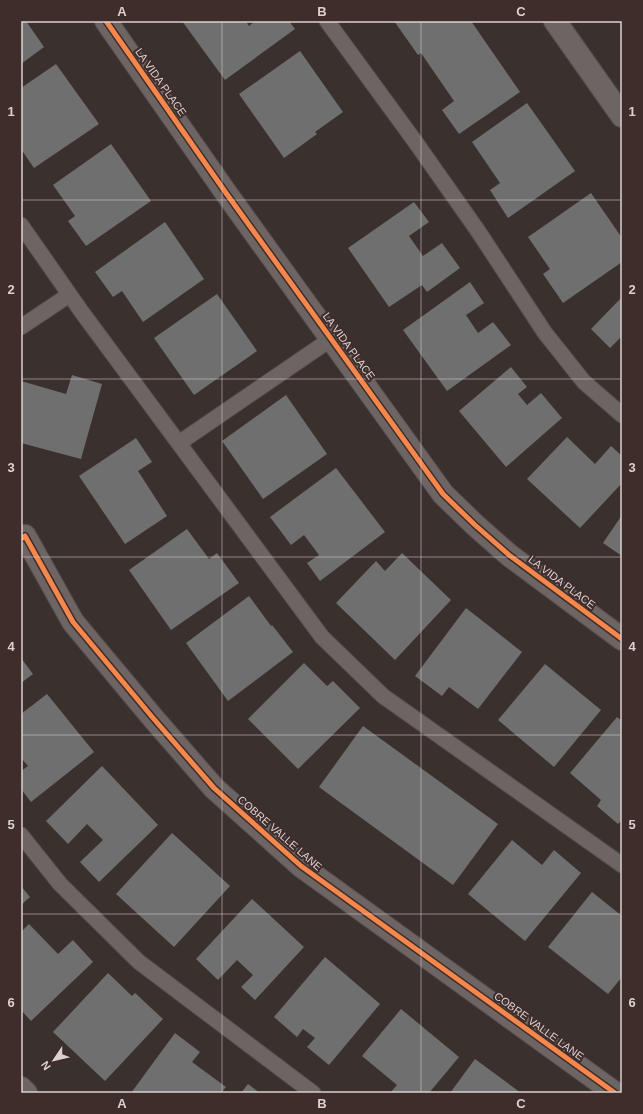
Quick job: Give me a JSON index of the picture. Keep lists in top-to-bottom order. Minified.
{"streets":{"street":["LA VIDA PLACE","COBRE VALLE LANE"]},"north":"bottom left","grid":{"columns":["A","B","C"],"rows":["1","2","3","4","5","6"]}}
